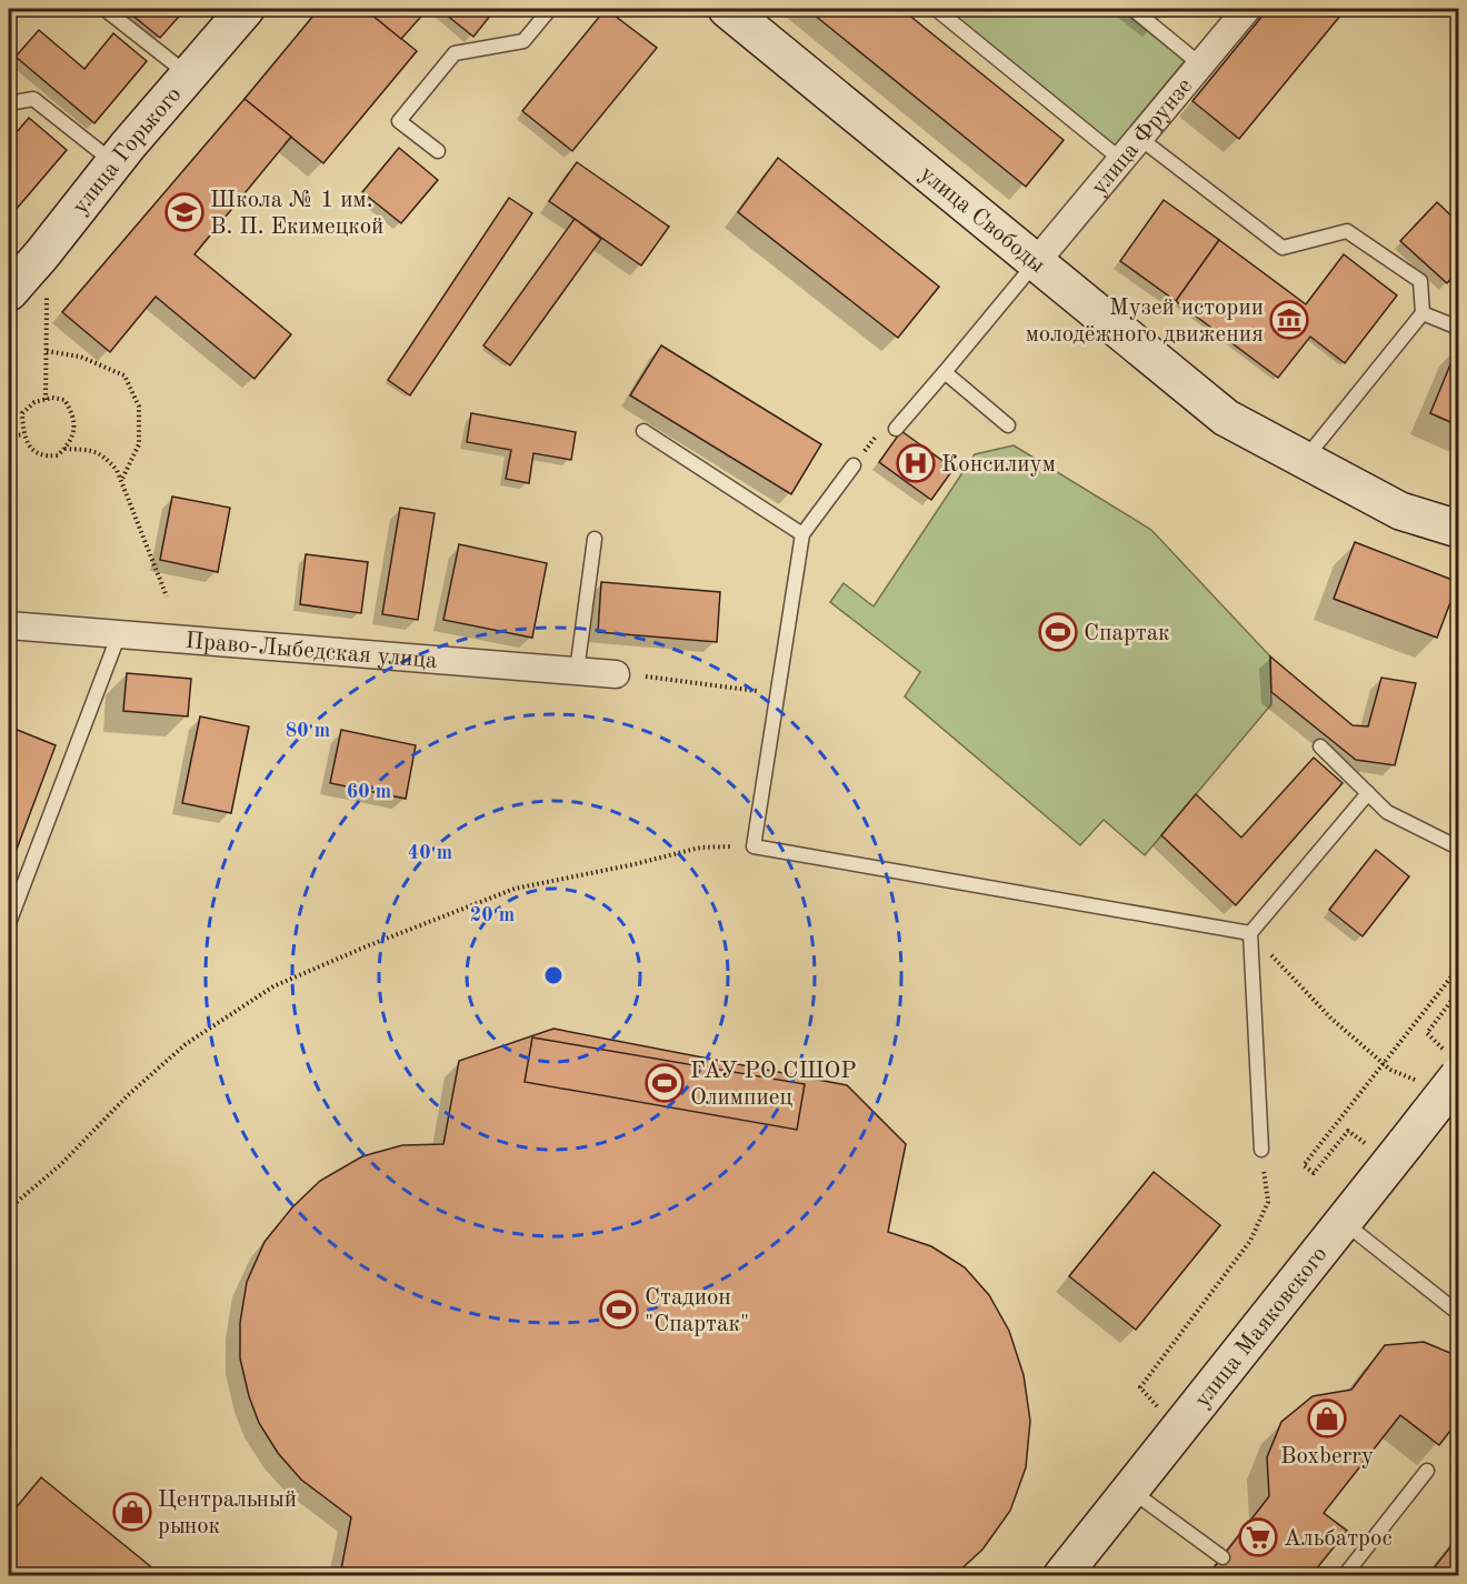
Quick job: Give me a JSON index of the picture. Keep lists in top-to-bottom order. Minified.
{"streets":{"street":["улица Фрунзе","улица Горького","улица Свободы","Право-Лыбедская улица","улица Маяковского"]},"crossings":[["улица Фрунзе","улица Свободы"]],"places":{"school or university":["Школа № 1 им. В. П. Екимецкой"],"museum":["Музей истории молодёжного движения"],"hospital":["Консилиум"],"sports":["Спартак","ГАУ РО СШОР Олимпиец","Стадион \"Спартак\""],"shop":["Boxberry","Центральный рынок"],"supermarket":["Альбатрос"]},"rings":["80 m","60 m","40 m","20 m"]}
